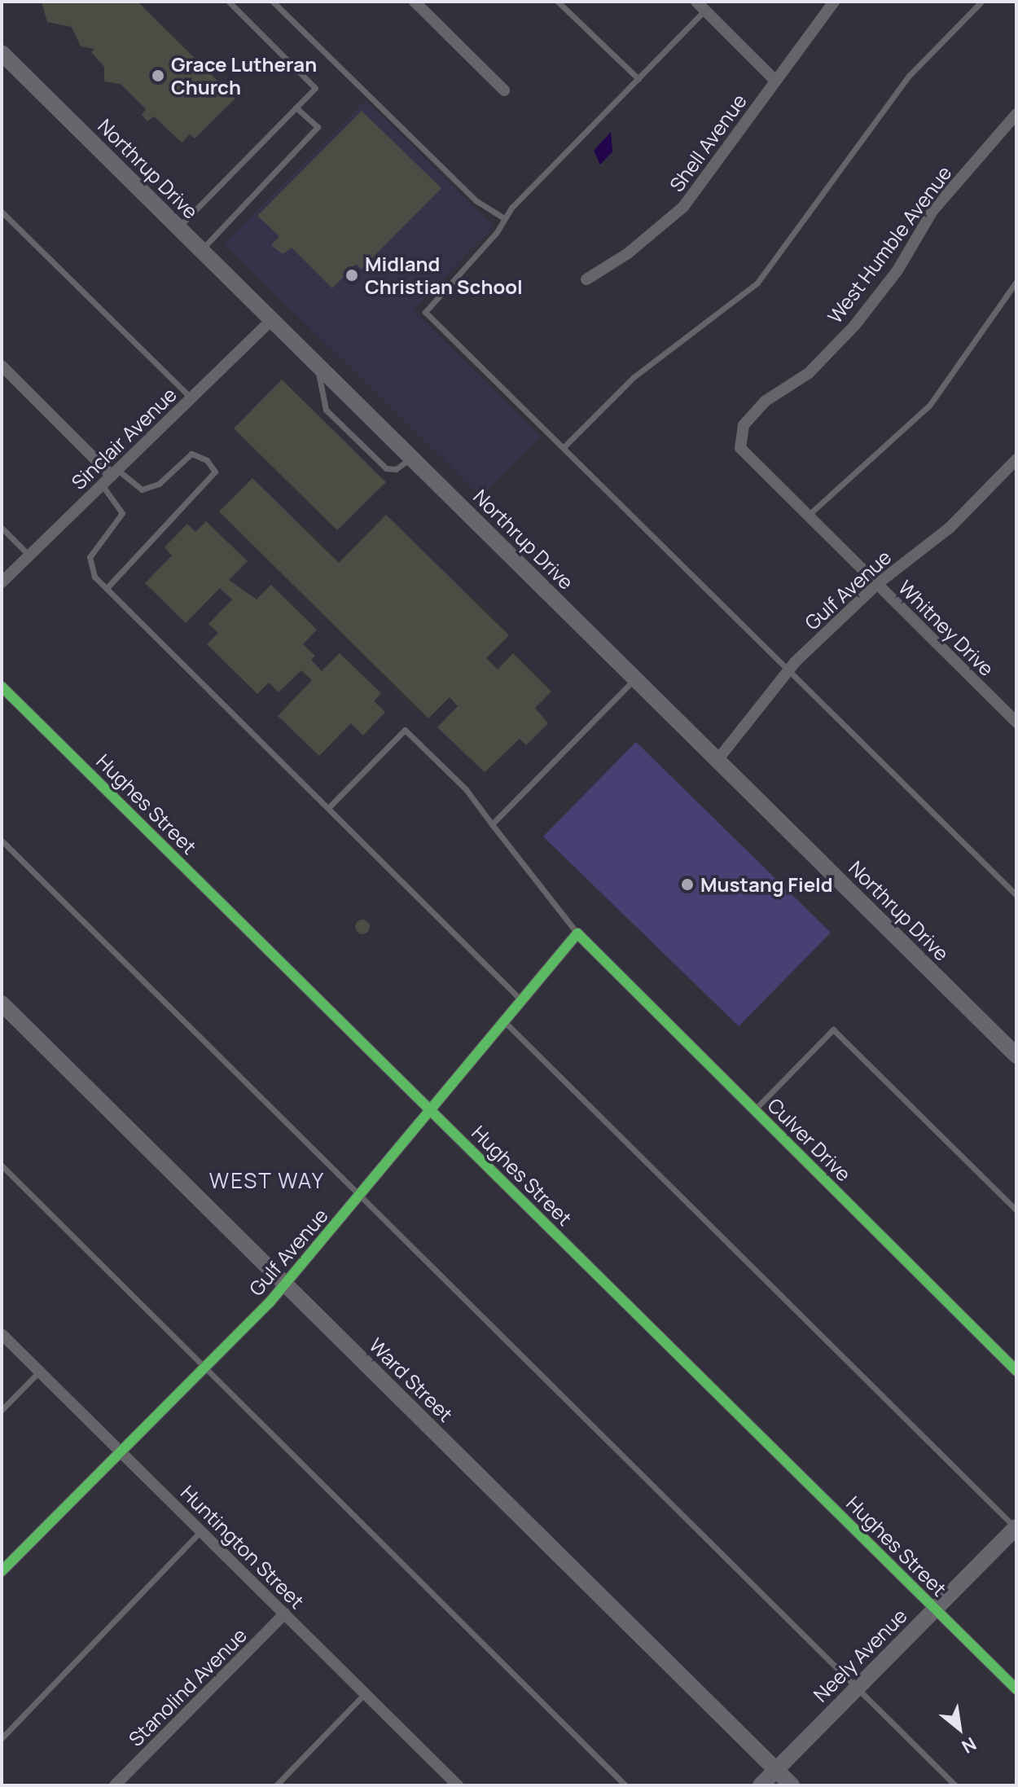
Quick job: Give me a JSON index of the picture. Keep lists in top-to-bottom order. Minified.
{"streets":{"street":["Shell Avenue","Northrup Drive","West Humble Avenue","Sinclair Avenue","Gulf Avenue","Whitney Drive","Hughes Street","Culver Drive","Ward Street","Huntington Street","Neely Avenue","Stanolind Avenue"]},"crossings":[["Northrup Drive","Sinclair Avenue"],["Northrup Drive","Gulf Avenue"],["West Humble Avenue","Whitney Drive"],["Gulf Avenue","Whitney Drive"],["Gulf Avenue","Hughes Street"],["Gulf Avenue","Culver Drive"],["Gulf Avenue","Ward Street"],["Gulf Avenue","Huntington Street"],["Hughes Street","Neely Avenue"],["Ward Street","Neely Avenue"],["Huntington Street","Stanolind Avenue"]],"districts":["WEST WAY"],"places":["Grace Lutheran Church","Midland Christian School","Mustang Field"],"north":"bottom right"}
